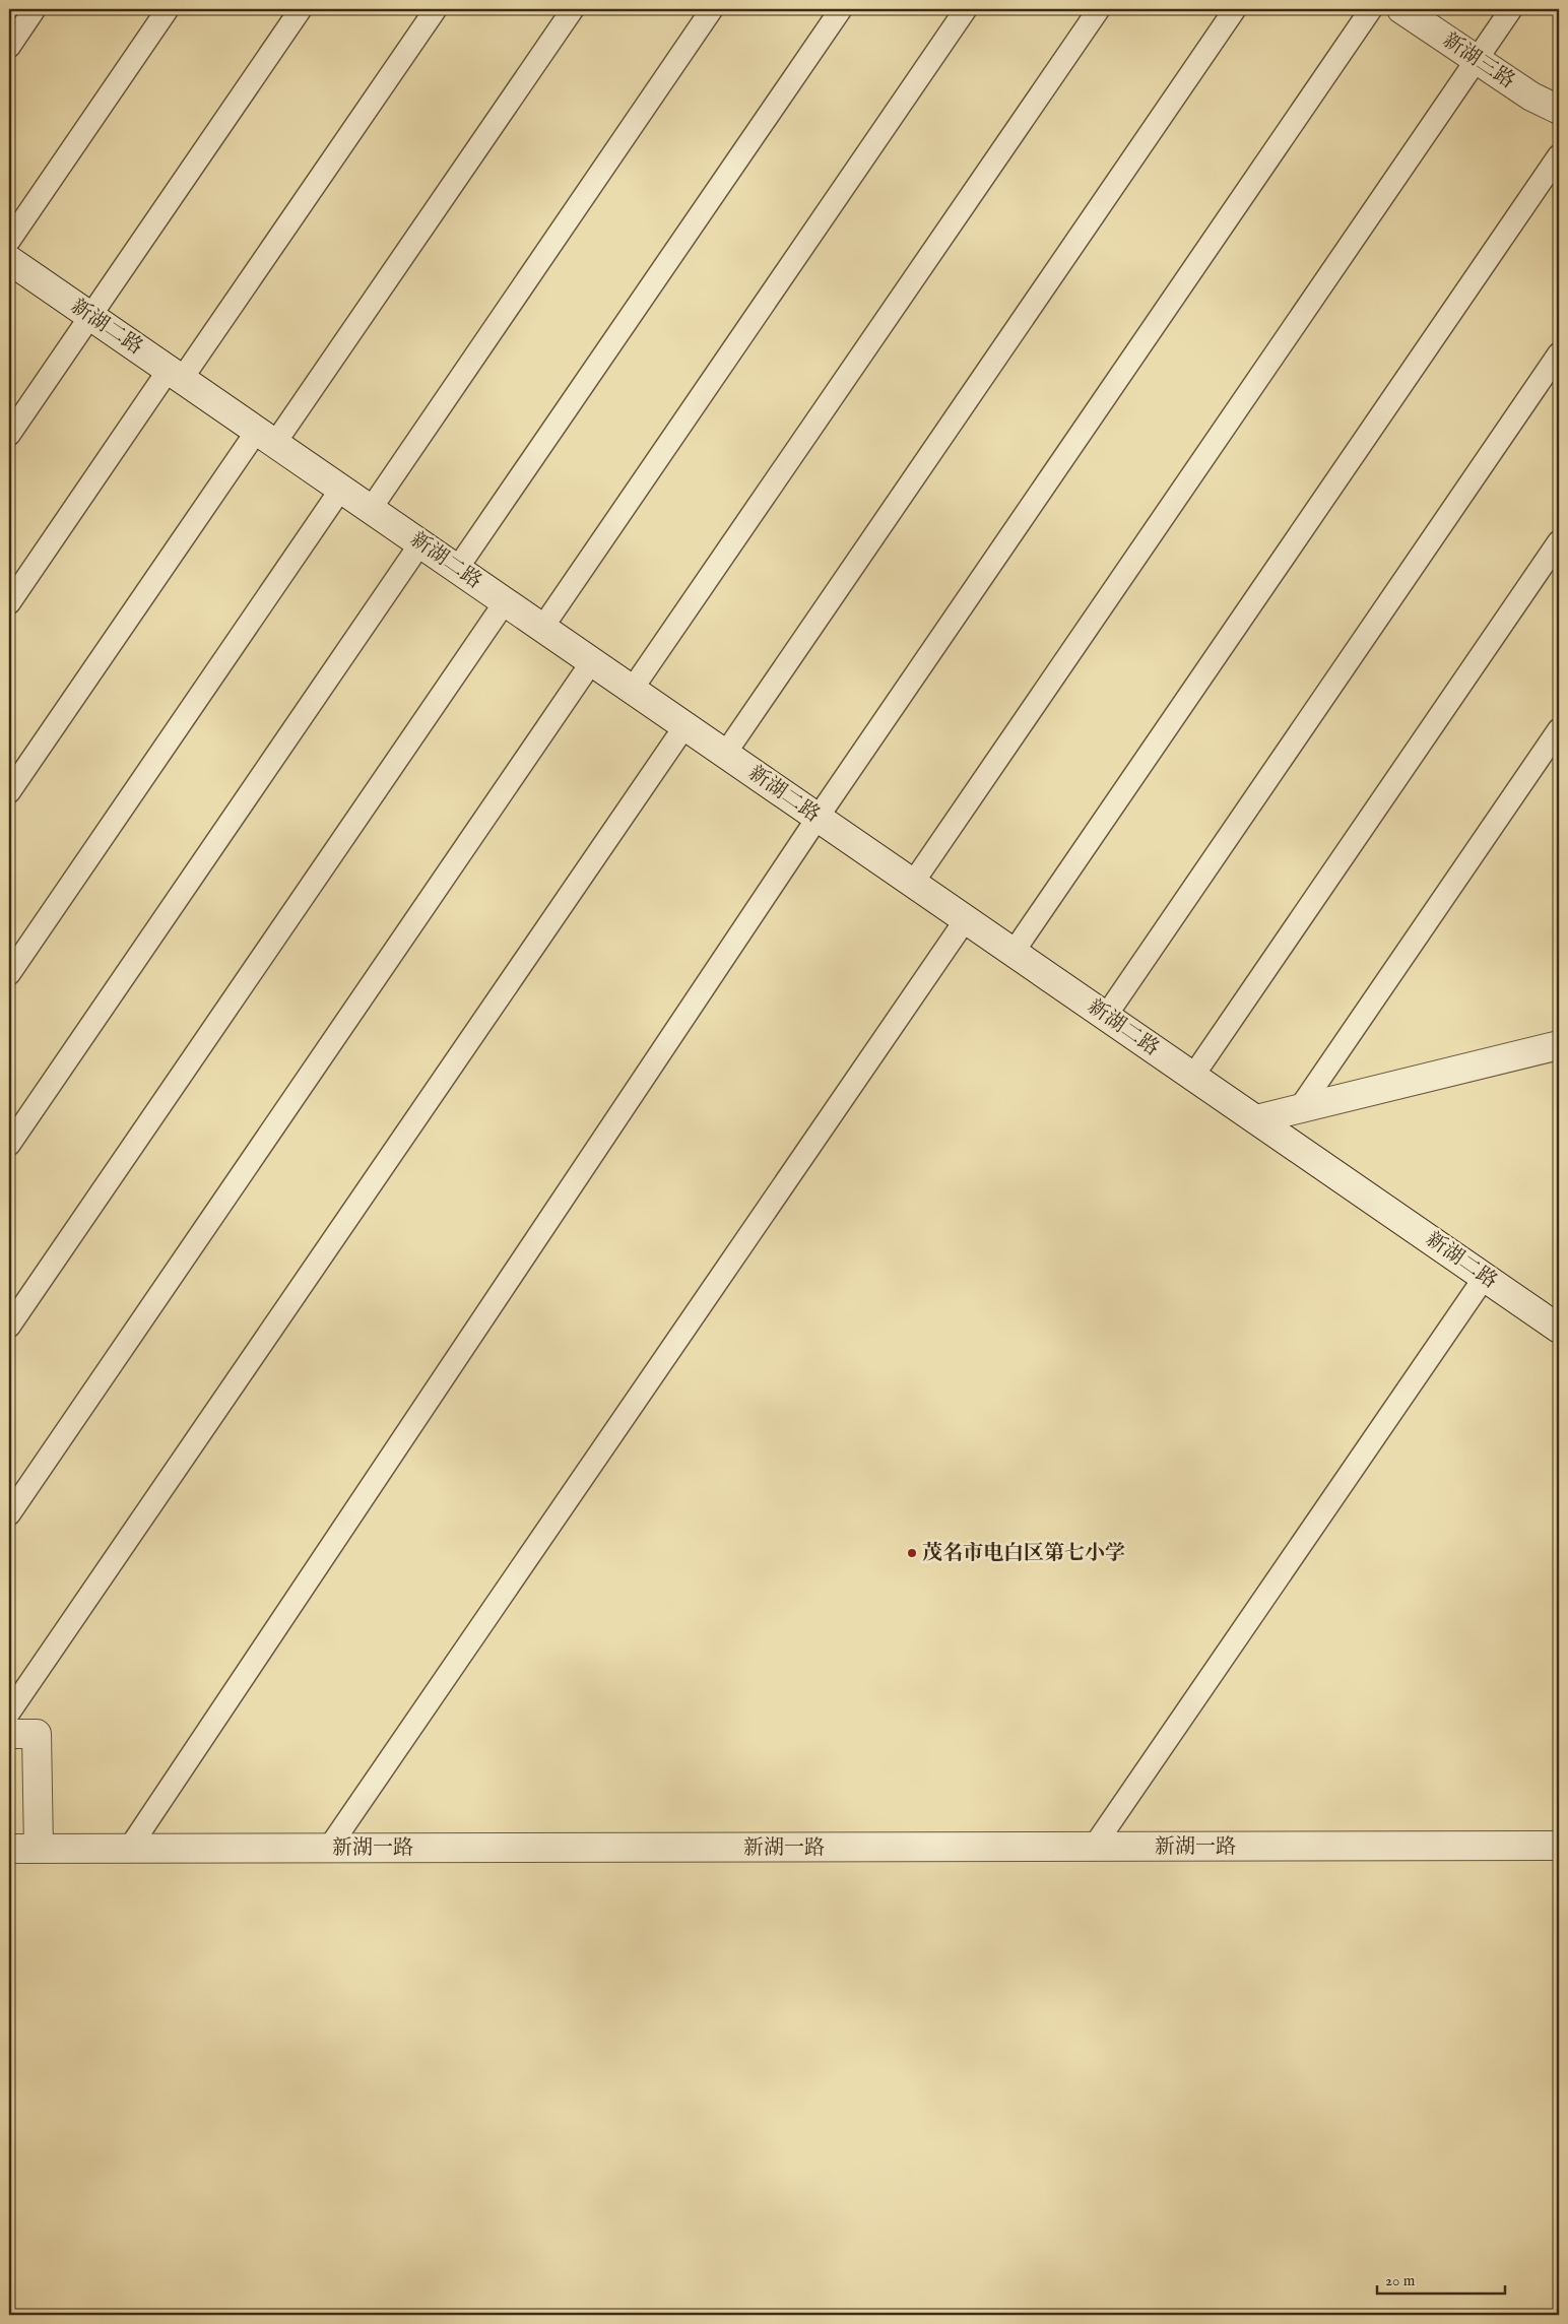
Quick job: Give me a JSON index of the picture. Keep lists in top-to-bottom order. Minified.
{"streets":{"street":["新湖三路","新湖二路","新湖一路"]},"places":["茂名市电白区第七小学"],"scale_bar":"20 m"}
